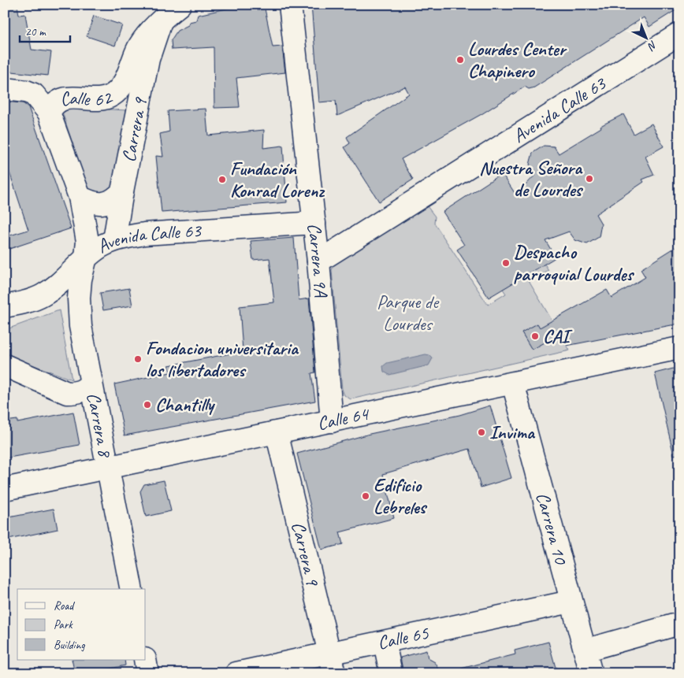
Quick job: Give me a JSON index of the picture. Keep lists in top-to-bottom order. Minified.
{"streets":{"street":["Calle 62","Avenida Calle 63","Carrera 9","Carrera 9A","Calle 64","Carrera 8","Carrera 10","Calle 65"]},"crossings":[["Calle 62","Carrera 9"],["Avenida Calle 63","Carrera 9"],["Avenida Calle 63","Carrera 9A"],["Avenida Calle 63","Carrera 8"],["Carrera 9","Calle 64"],["Carrera 9","Calle 65"],["Carrera 9A","Calle 64"],["Calle 64","Carrera 8"],["Calle 64","Carrera 10"],["Carrera 10","Calle 65"]],"parks":["Parque de Lourdes"],"places":["Lourdes Center Chapinero","Nuestra Señora de Lourdes","Fundación Konrad Lorenz","Despacho parroquial Lourdes","CAI","Fondacion universitaria los libertadores","Chantilly","Invima","Edificio Lebreles"],"legend":["Road","Park","Building"],"scale_bar":"20 m","north":"bottom right"}
